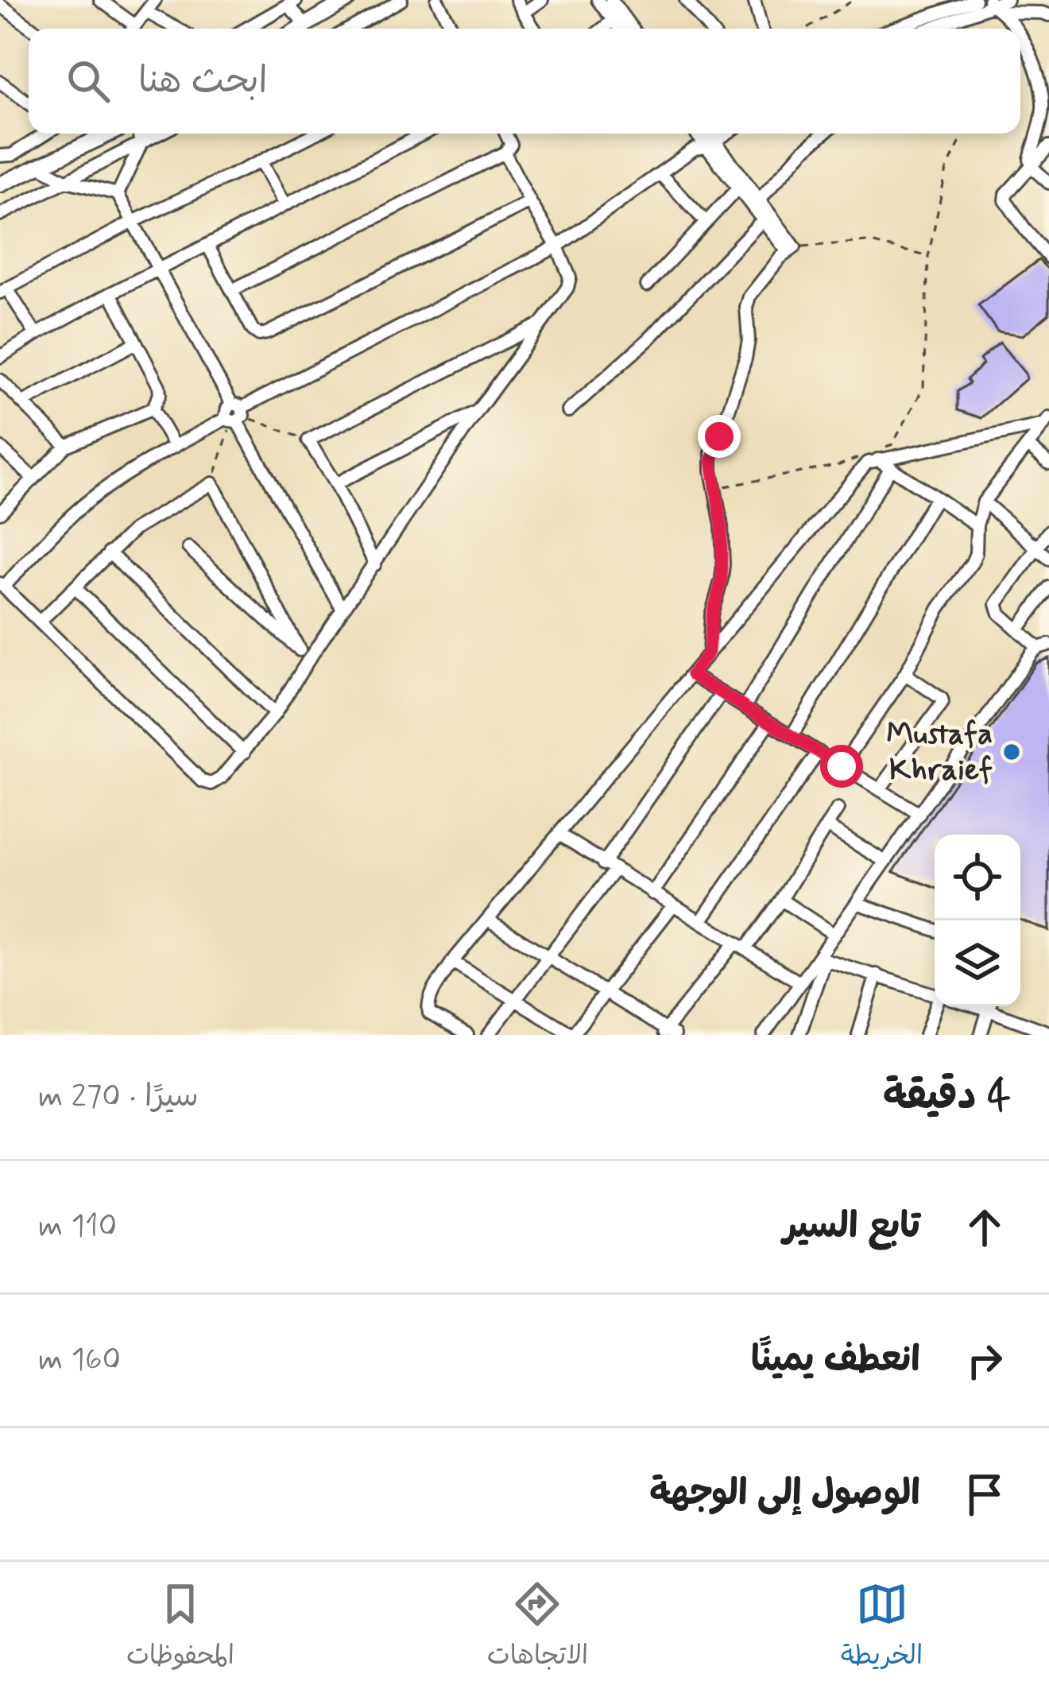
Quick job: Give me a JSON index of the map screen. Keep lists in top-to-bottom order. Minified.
{"places":["Mustafa Khraief"],"page":{"search":"ابحث هنا","heading":["4 دقيقة","سيرًا · 270 m"],"list":[["تابع السير","110 m"],["انعطف يمينًا","160 m"],"الوصول إلى الوجهة"],"nav":["الخريطة","الاتجاهات","المحفوظات"]}}
